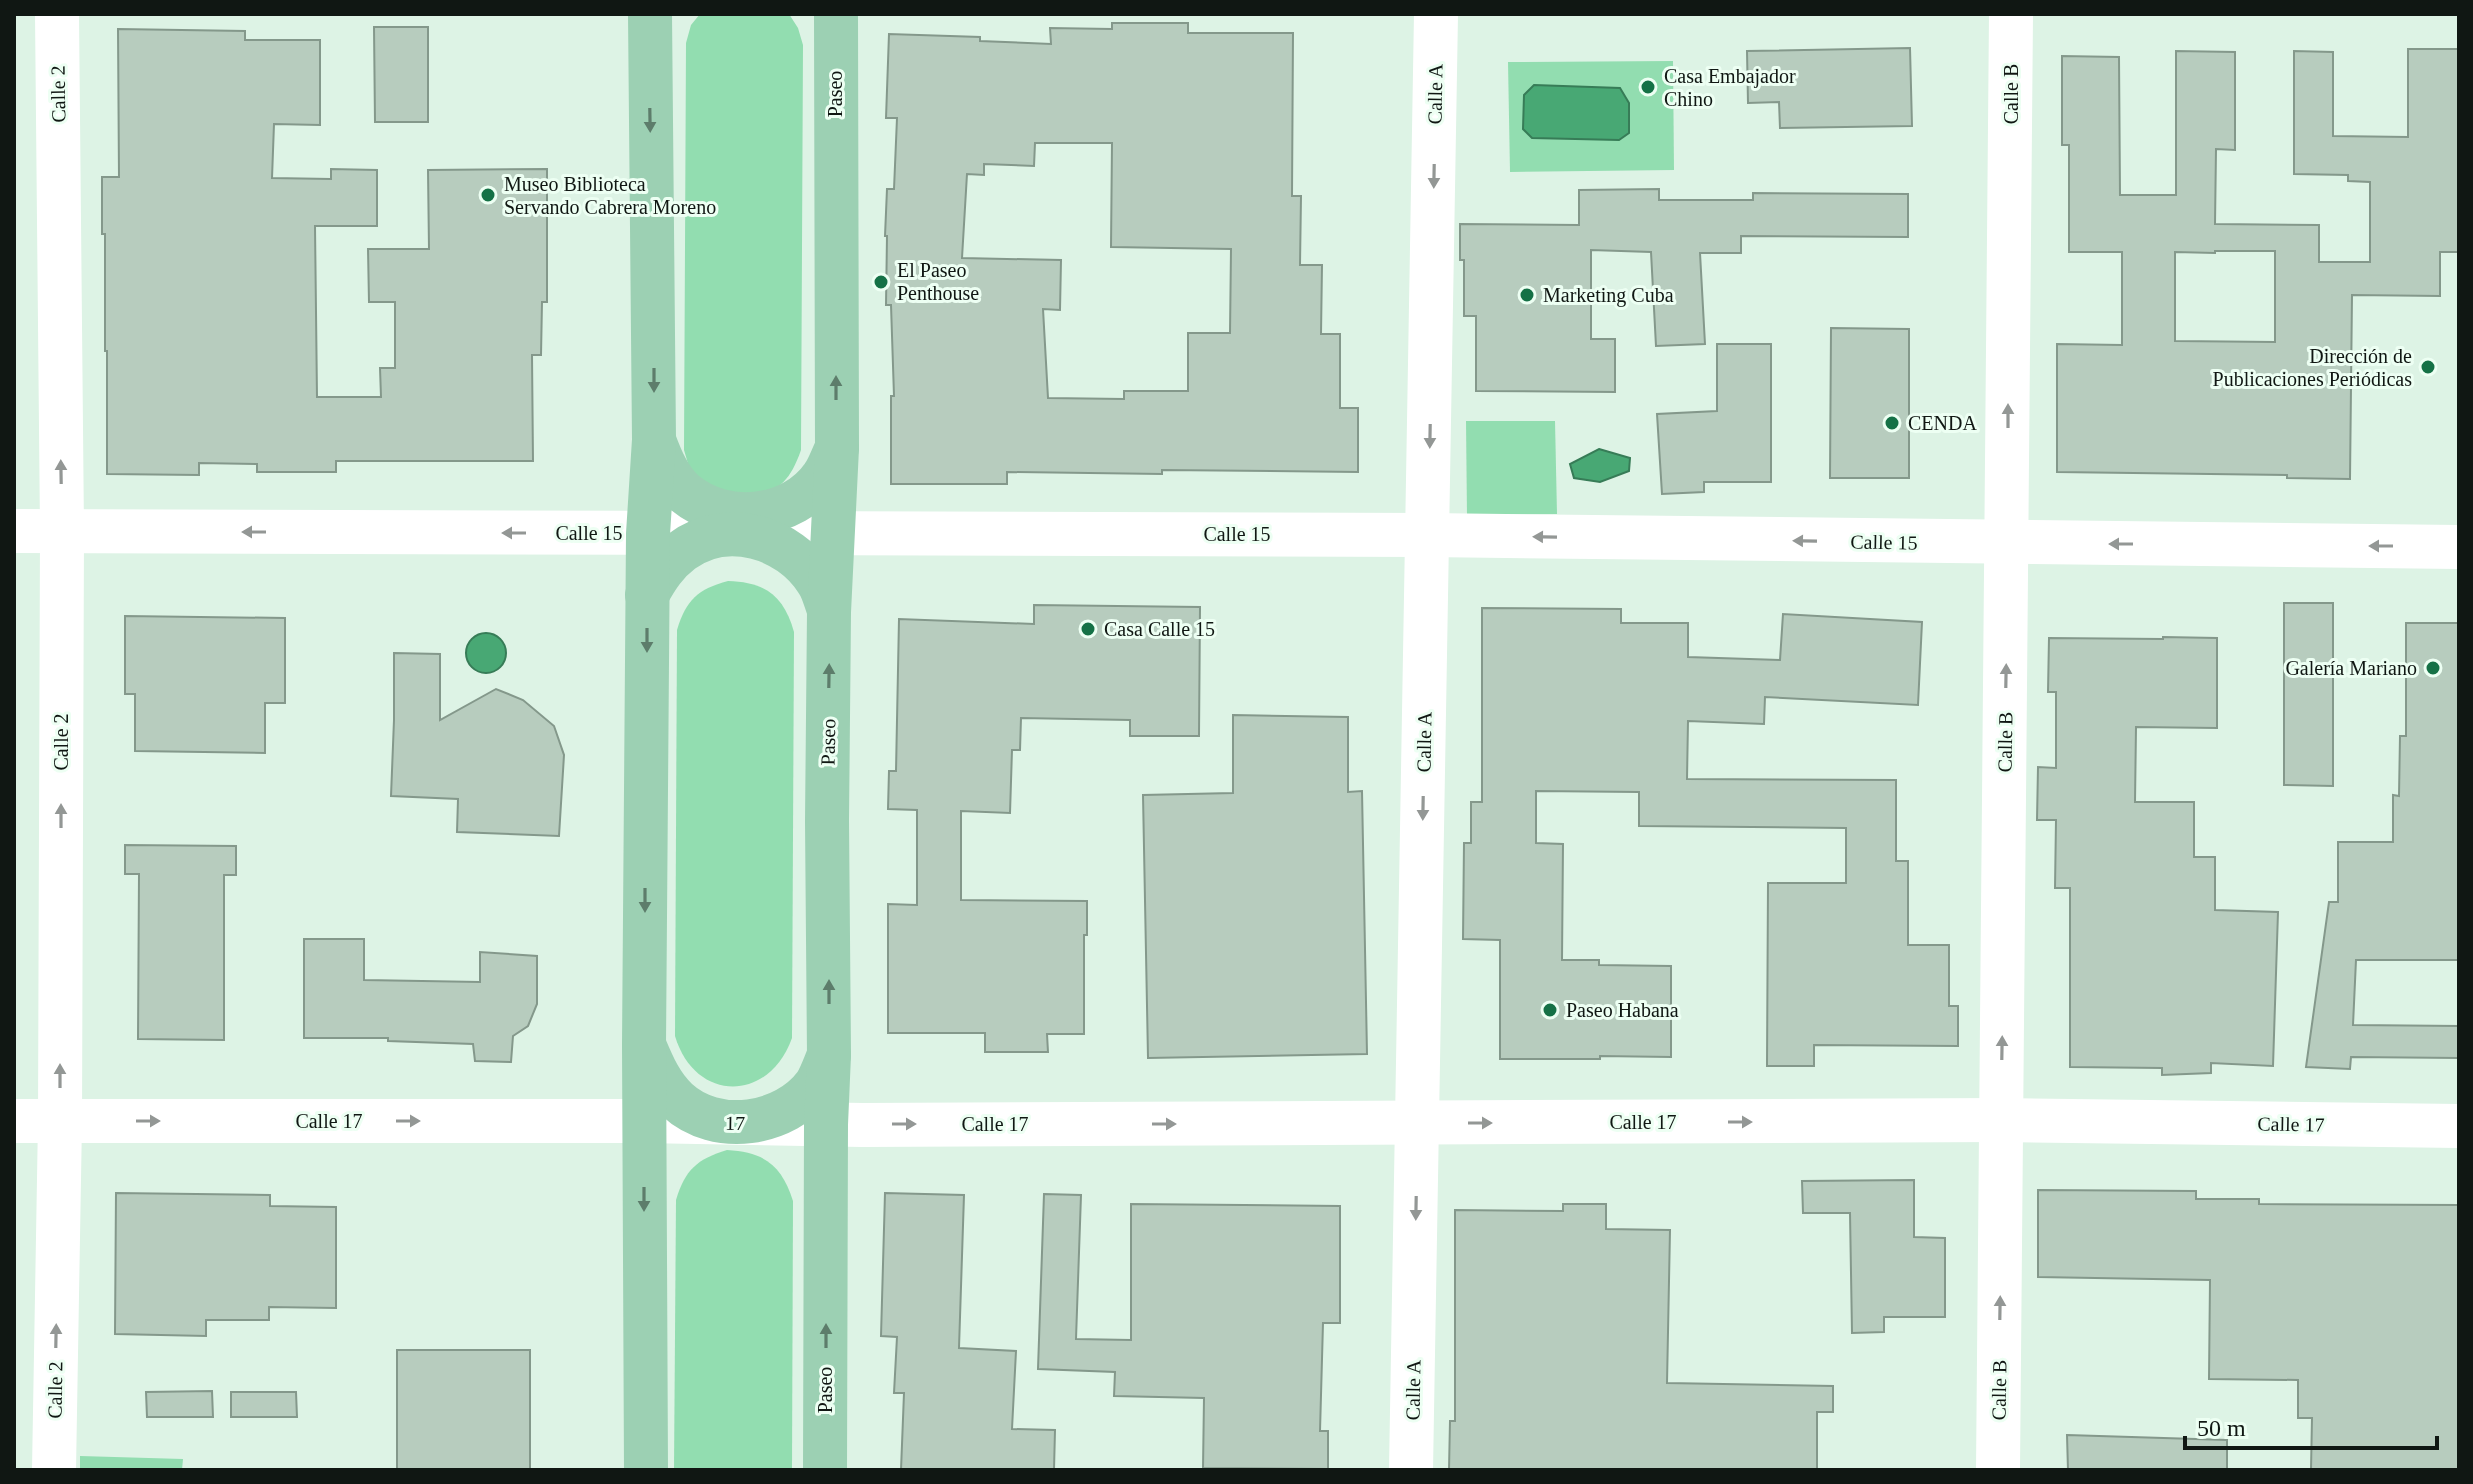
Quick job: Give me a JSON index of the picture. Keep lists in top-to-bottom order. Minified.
{"streets":{"main road":["Paseo"],"street":["Calle 2","Calle A","Calle B","Calle 15","Calle 17","17"]},"crossings":[["Calle 2","Calle 15"],["Calle 2","Calle 17"],["Paseo","Calle 15"],["Paseo","Calle 17"],["Paseo","17"],["Calle A","Calle 15"],["Calle A","Calle 17"],["Calle B","Calle 15"],["Calle B","Calle 17"],["Calle 17","17"]],"one_way":["Calle 2","Calle A","Calle B","Calle 15","Calle 17"],"places":["Casa Embajador Chino","Museo Biblioteca Servando Cabrera Moreno","El Paseo Penthouse","Marketing Cuba","Dirección de Publicaciones Periódicas","CENDA","Casa Calle 15","Galería Mariano","Paseo Habana"],"scale_bar":"50 m"}
